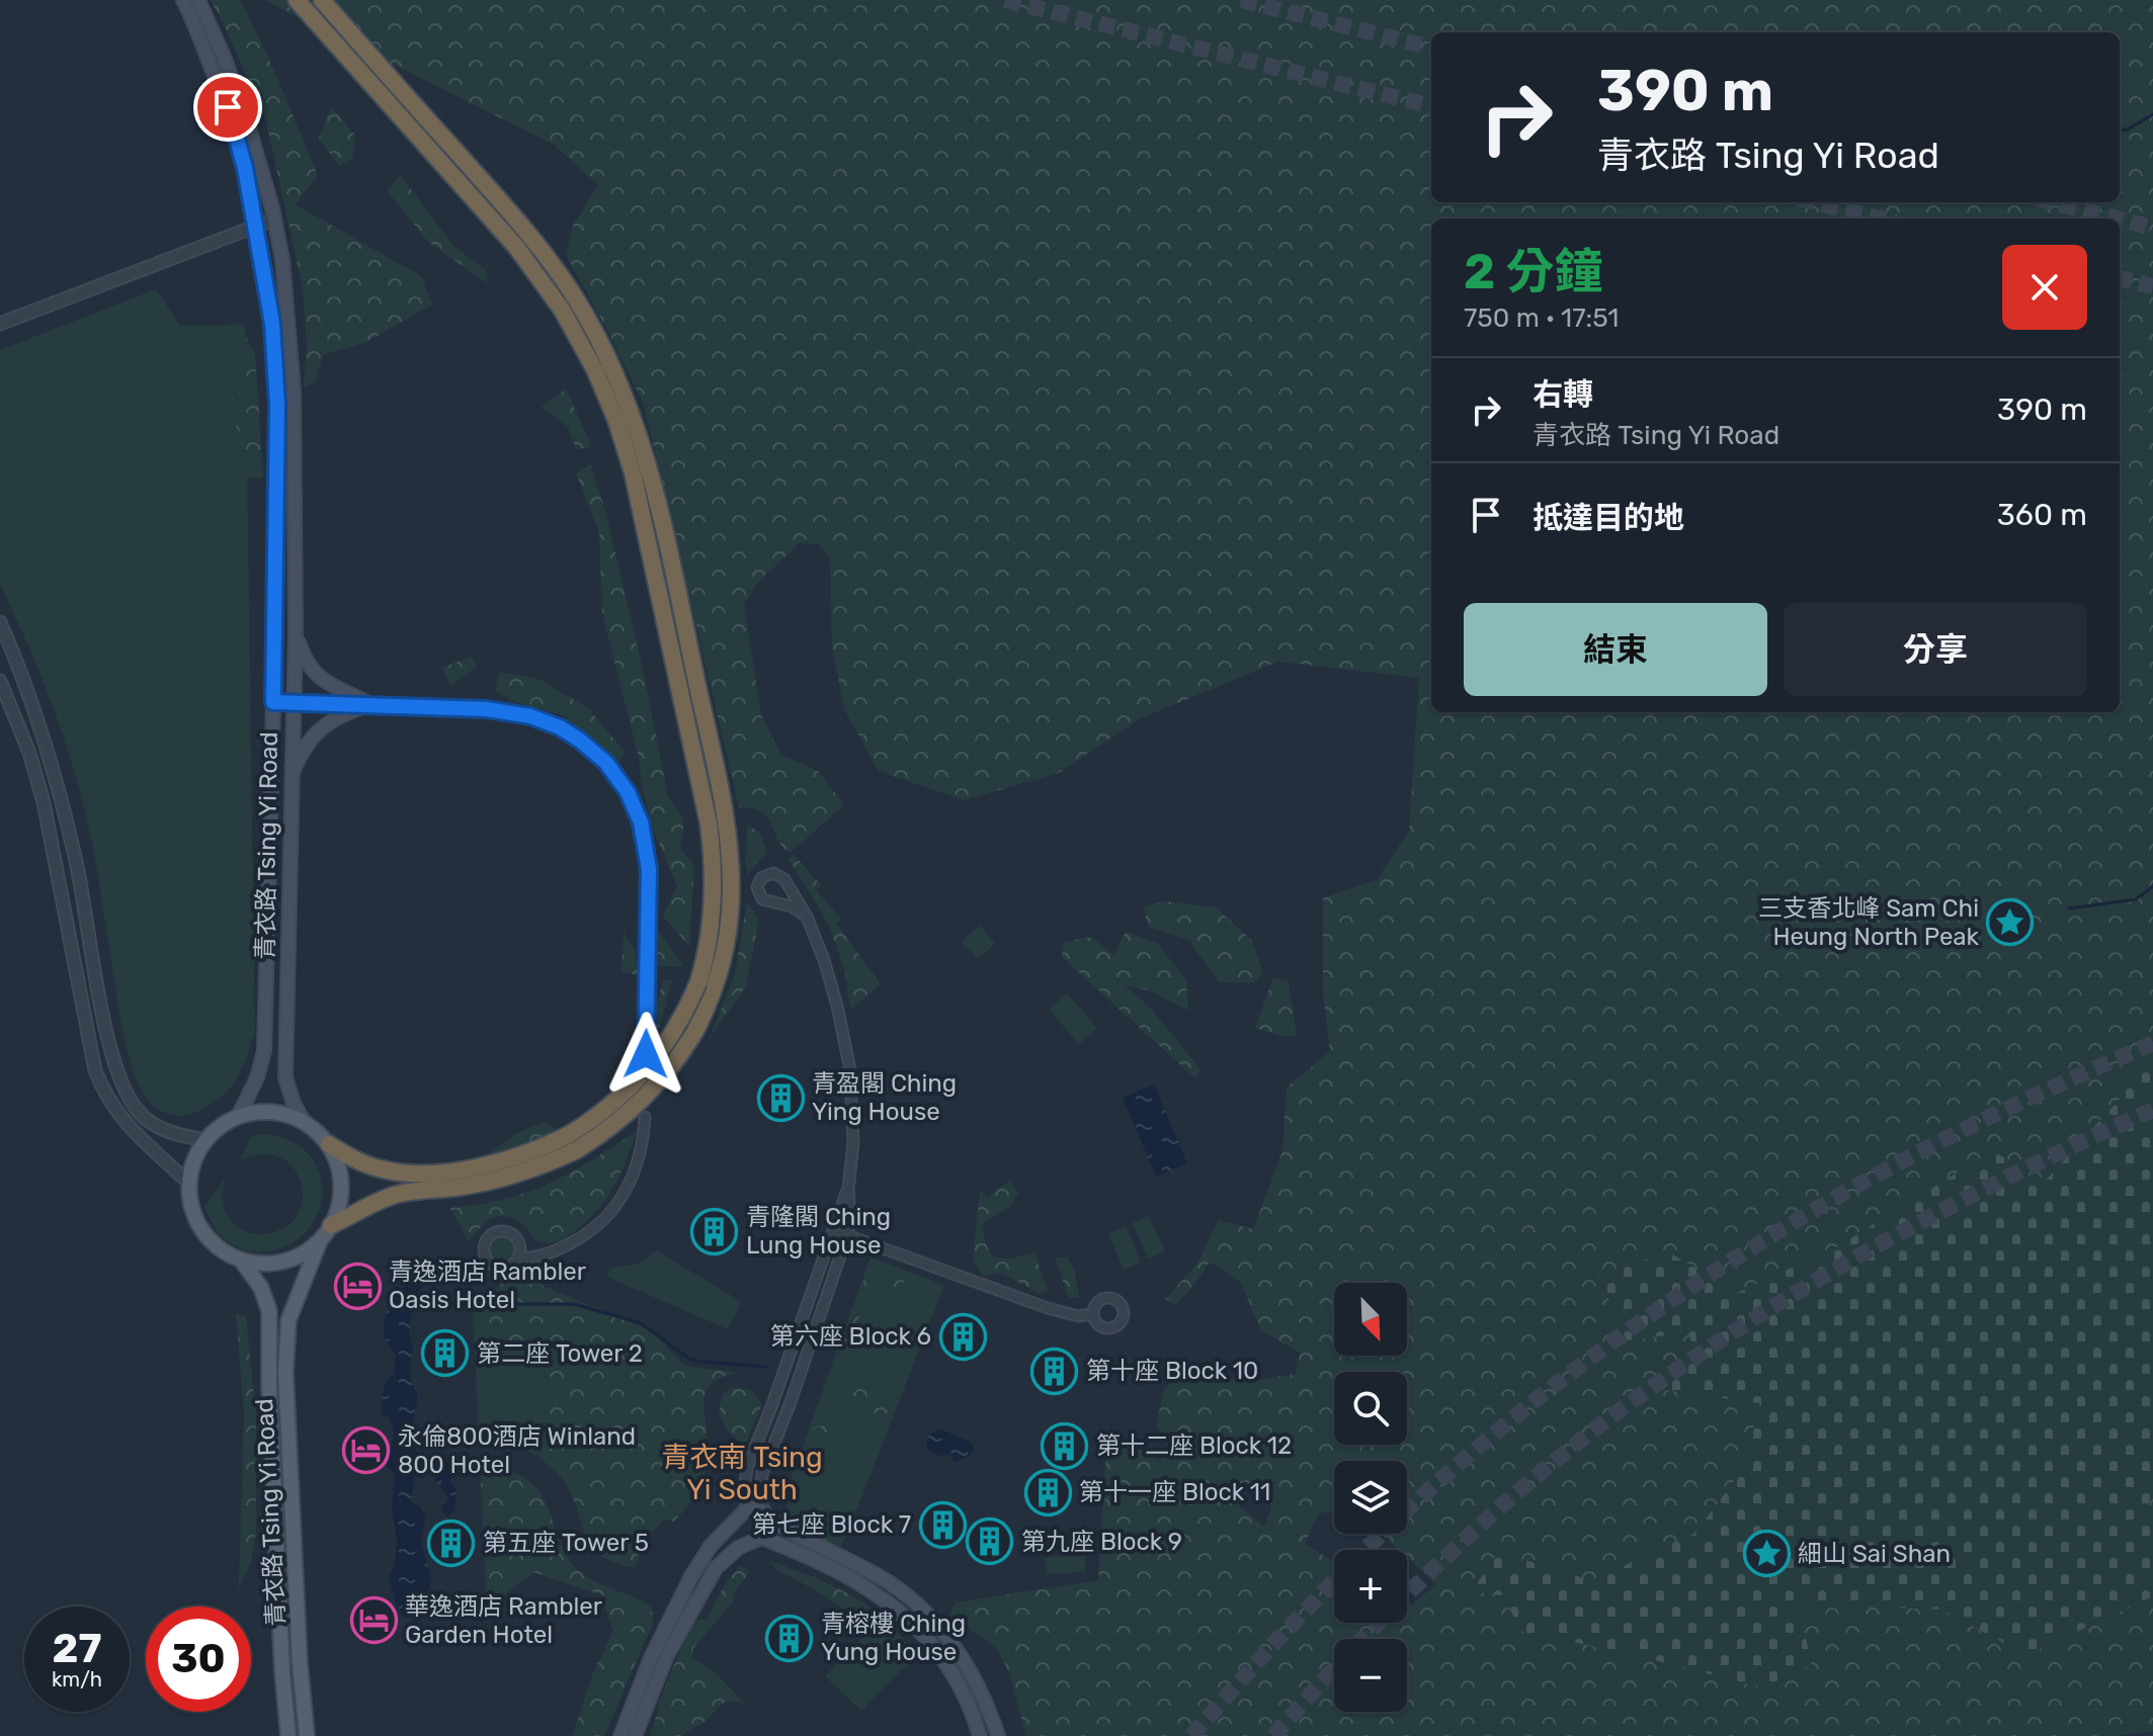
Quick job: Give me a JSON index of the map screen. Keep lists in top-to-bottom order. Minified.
{"streets":{"main road":["青衣路 Tsing Yi Road"]},"districts":["青衣南 Tsing Yi South"],"places":{"place":["三支香北峰 Sam Chi Heung North Peak","細山 Sai Shan"],"building":["青盈閣 Ching Ying House","青隆閣 Ching Lung House","第六座 Block 6","第二座 Tower 2","第十座 Block 10","第十二座 Block 12","第十一座 Block 11","第七座 Block 7","第九座 Block 9","第五座 Tower 5","青榕樓 Ching Yung House"],"hotel":["青逸酒店 Rambler Oasis Hotel","永倫800酒店 Winland 800 Hotel","華逸酒店 Rambler Garden Hotel"]},"north":"bottom right","page":{"turn":["390 m","青衣路 Tsing Yi Road"],"heading":["2 分鐘","750 m · 17:51"],"list":[{"name":"右轉","note":"青衣路 Tsing Yi Road","value":"390 m"},{"name":"抵達目的地","value":"360 m"}],"buttons":["結束","分享"],"map_buttons":["+","−"],"speed":"27 km/h","limit":"30"}}
